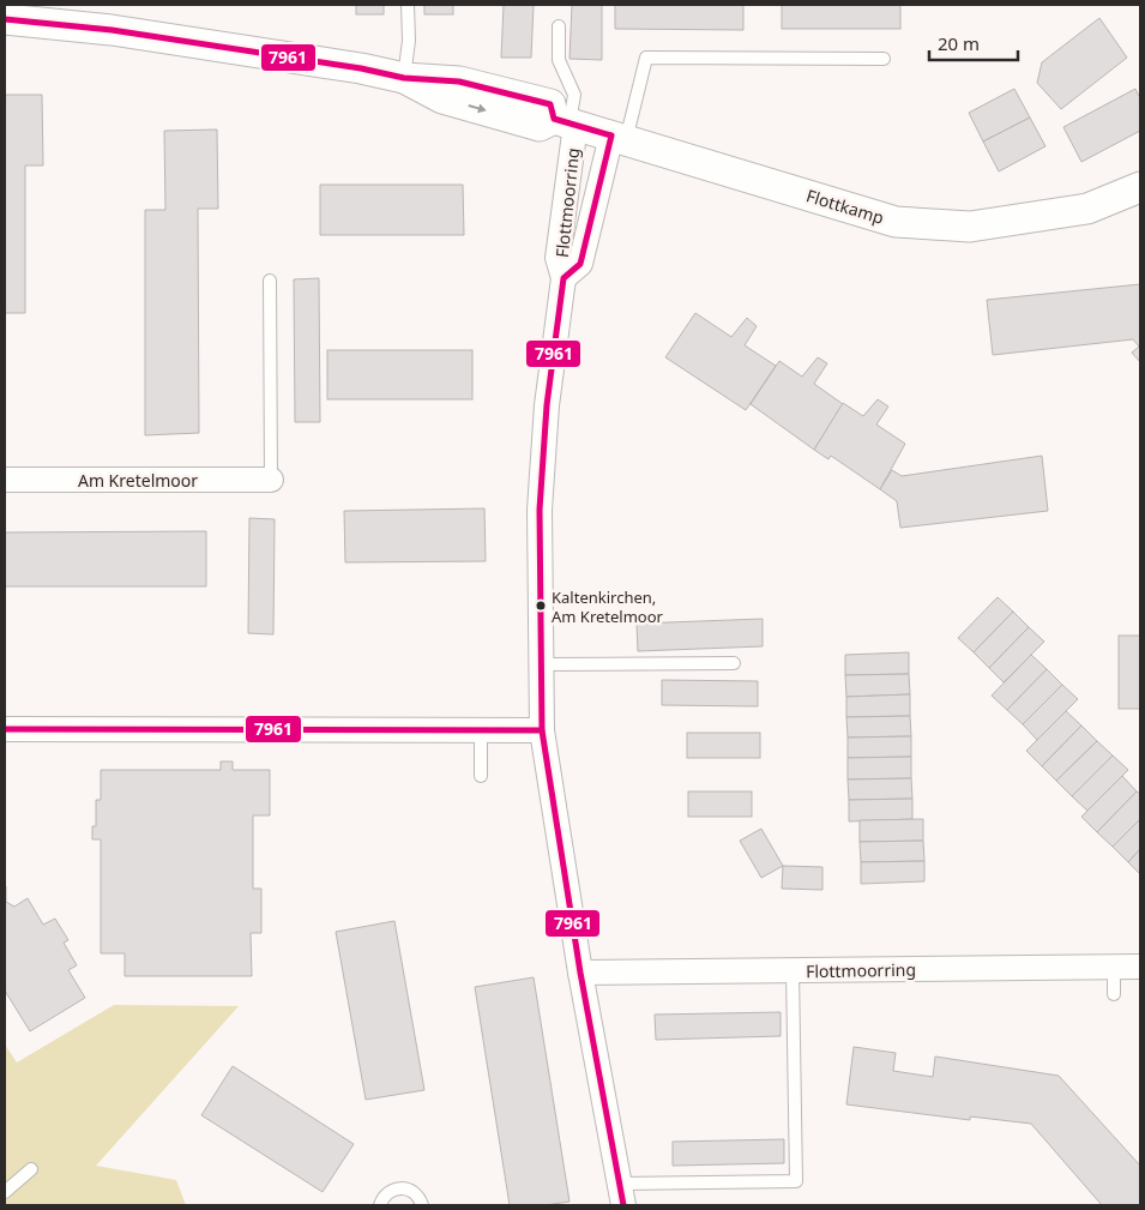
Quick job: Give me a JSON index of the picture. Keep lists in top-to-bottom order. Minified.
{"streets":{"street":["Flottmoorring","Flottkamp","Am Kretelmoor"]},"crossings":[["Flottmoorring","Flottkamp"]],"places":["Kaltenkirchen, Am Kretelmoor"],"lines":["transit line 7961"],"scale_bar":"20 m"}
